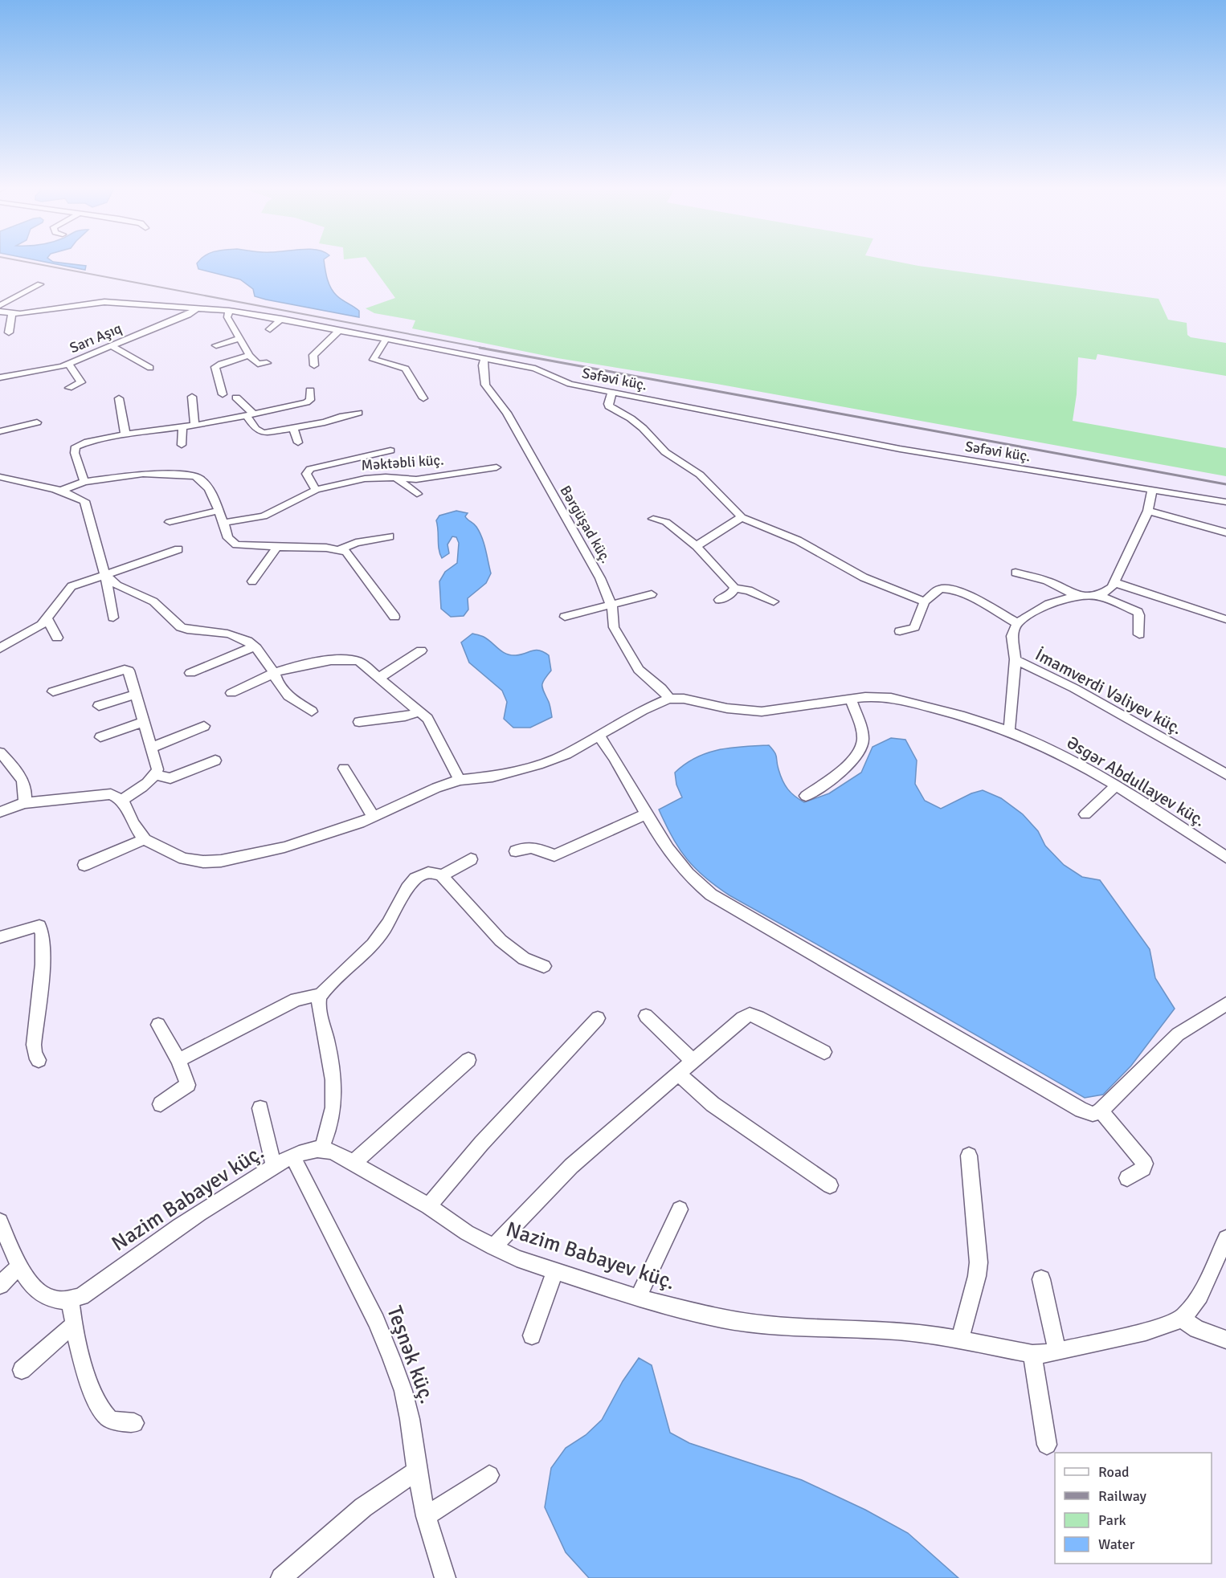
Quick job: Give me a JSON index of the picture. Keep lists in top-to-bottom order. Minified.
{"streets":{"street":["Sarı Aşıq","Səfəvi küç.","Məktəbli küç.","Bərgüşad küç.","İmamverdi Vəliyev küç.","Əsgər Abdullayev küç.","Nazim Babayev küç.","Teşnək küç."]},"crossings":[["Sarı Aşıq","Səfəvi küç."],["Səfəvi küç.","Bərgüşad küç."],["Bərgüşad küç.","Əsgər Abdullayev küç."],["Nazim Babayev küç.","Teşnək küç."]],"legend":["Road","Railway","Park","Water"]}
